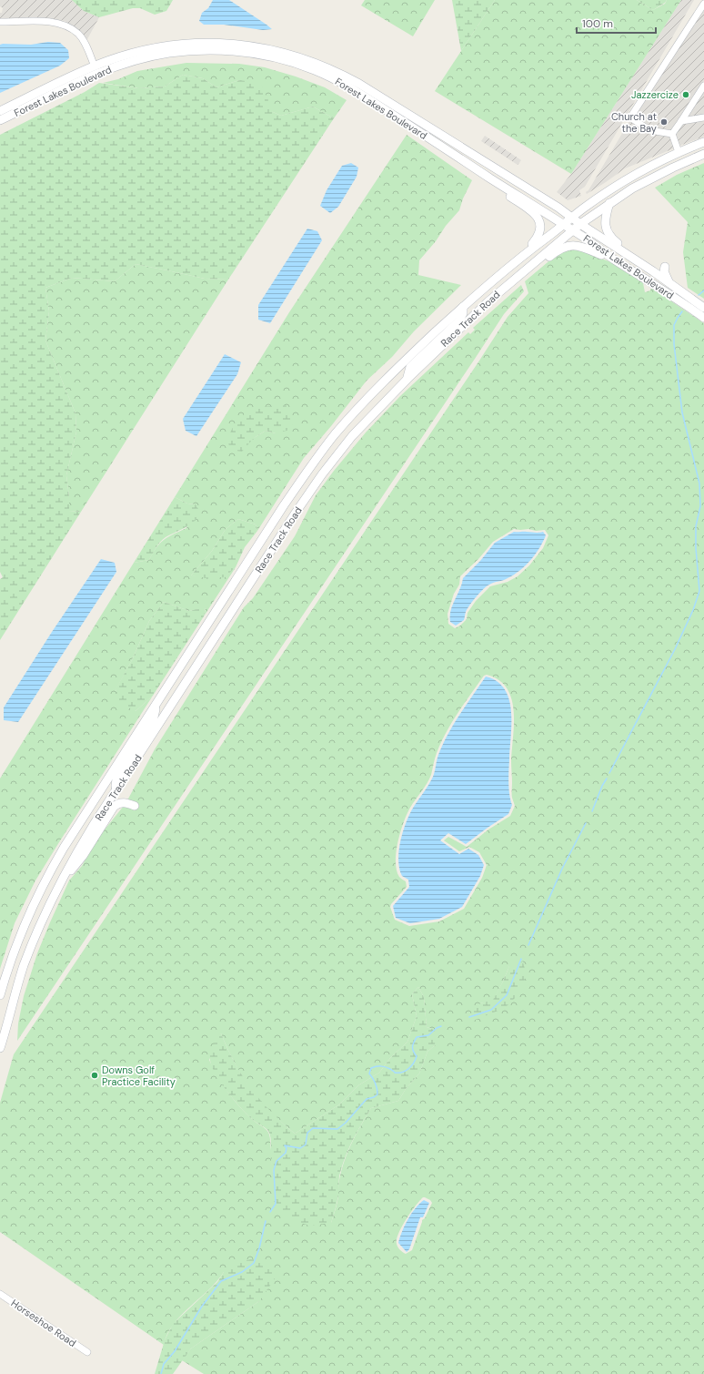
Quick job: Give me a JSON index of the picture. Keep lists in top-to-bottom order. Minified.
{"streets":{"main road":["Forest Lakes Boulevard","Race Track Road"],"street":["Horseshoe Road"]},"crossings":[["Forest Lakes Boulevard","Race Track Road"]],"places":["Jazzercize","Church at the Bay","Downs Golf Practice Facility"],"scale_bar":"100 m"}
